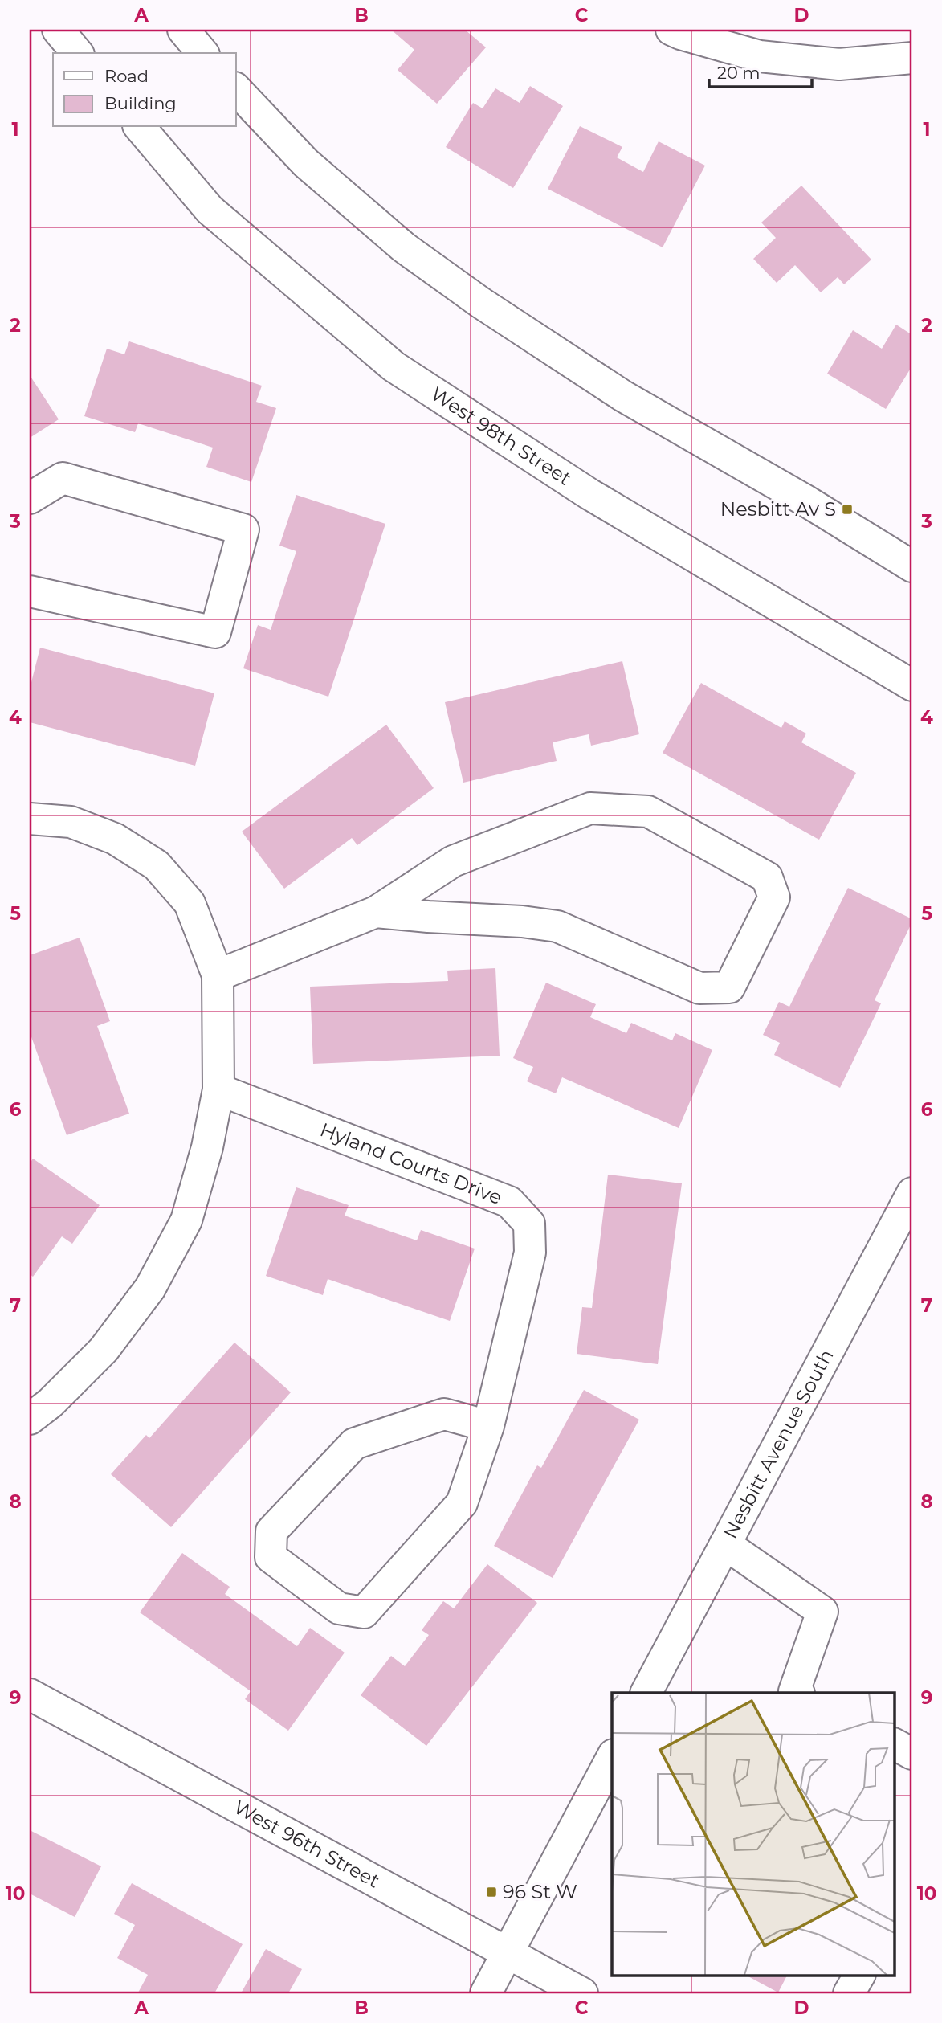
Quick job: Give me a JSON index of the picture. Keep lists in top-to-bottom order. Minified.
{"streets":{"street":["West 98th Street","Hyland Courts Drive","Nesbitt Avenue South","West 96th Street"]},"places":{"transit":["Nesbitt Av S","96 St W"]},"legend":["Road","Building"],"scale_bar":"20 m","grid":{"columns":["A","B","C","D"],"rows":["1","2","3","4","5","6","7","8","9","10"]}}
